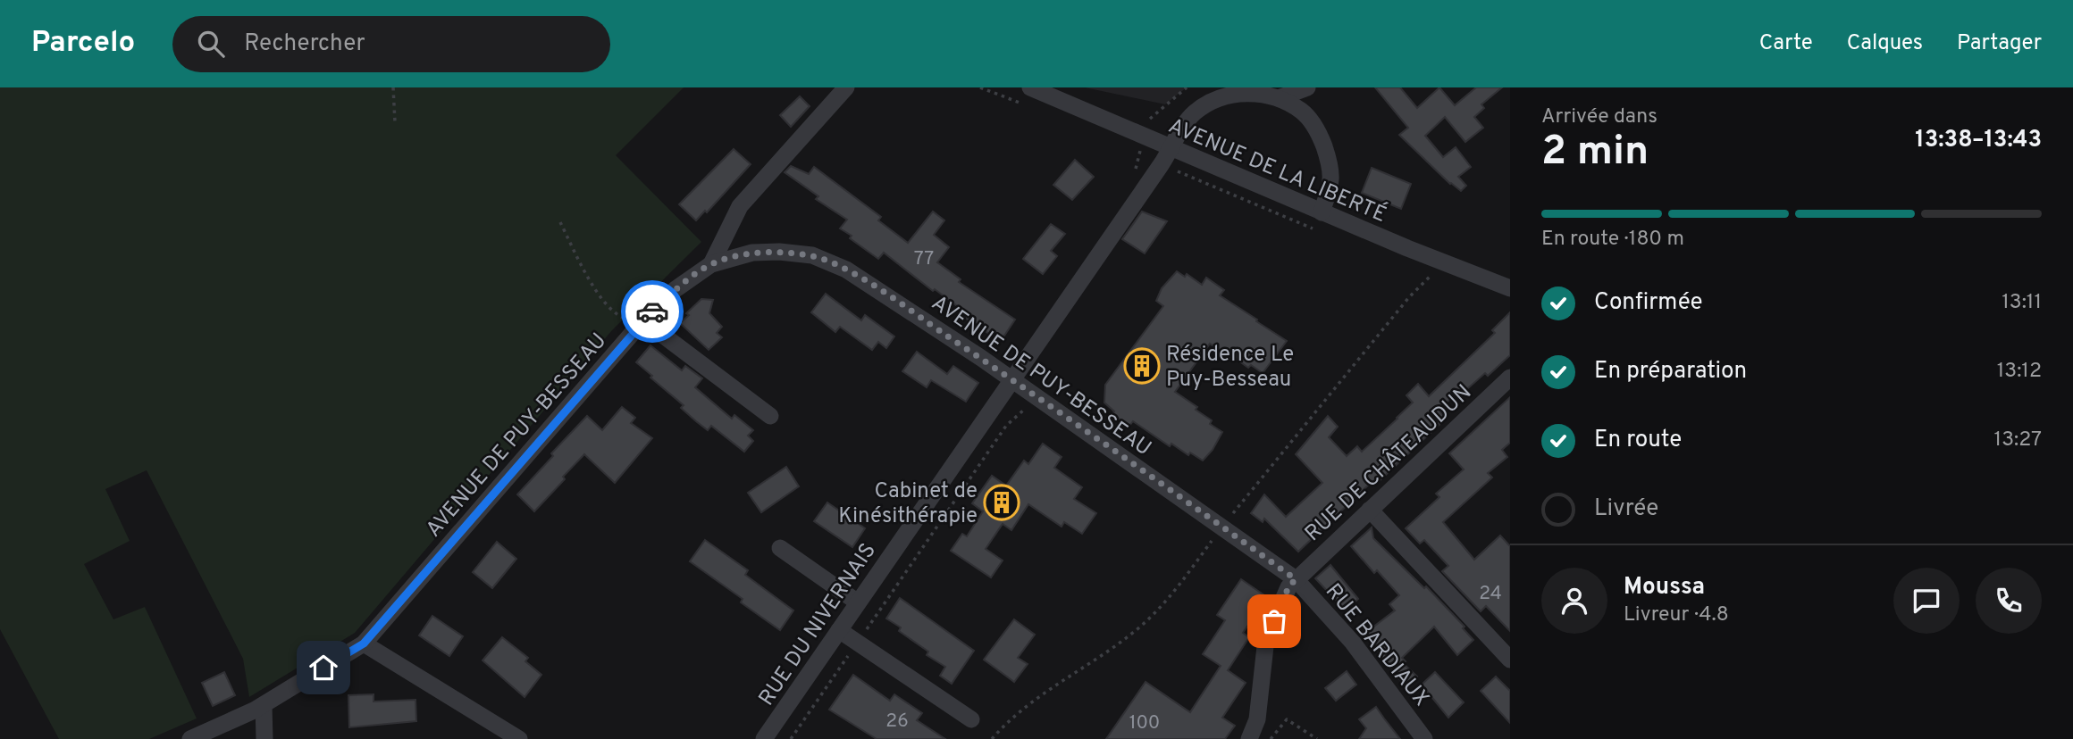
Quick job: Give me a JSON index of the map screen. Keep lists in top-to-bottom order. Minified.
{"streets":{"street":["AVENUE DE LA LIBERTÉ","AVENUE DE PUY-BESSEAU","RUE DE CHÂTEAUDUN","RUE DU NIVERNAIS","RUE BARDIAUX"]},"crossings":[["AVENUE DE LA LIBERTÉ","RUE DU NIVERNAIS"],["AVENUE DE PUY-BESSEAU","RUE DE CHÂTEAUDUN"],["AVENUE DE PUY-BESSEAU","RUE DU NIVERNAIS"],["AVENUE DE PUY-BESSEAU","RUE BARDIAUX"],["RUE DE CHÂTEAUDUN","RUE BARDIAUX"]],"places":{"building":["Résidence Le Puy-Besseau","Cabinet de Kinésithérapie"]},"house_numbers":["77","24","26","100"],"page":{"header":"Parcelo","search":"Rechercher","nav":["Carte","Calques","Partager"],"heading":["2 min","Arrivée dans","13:38–13:43"],"panel":["Moussa","Livreur · 4.8"],"bar":"En route · 180 m","list":[["Confirmée","13:11"],["En préparation","13:12"],["En route","13:27"],"Livrée"]}}
